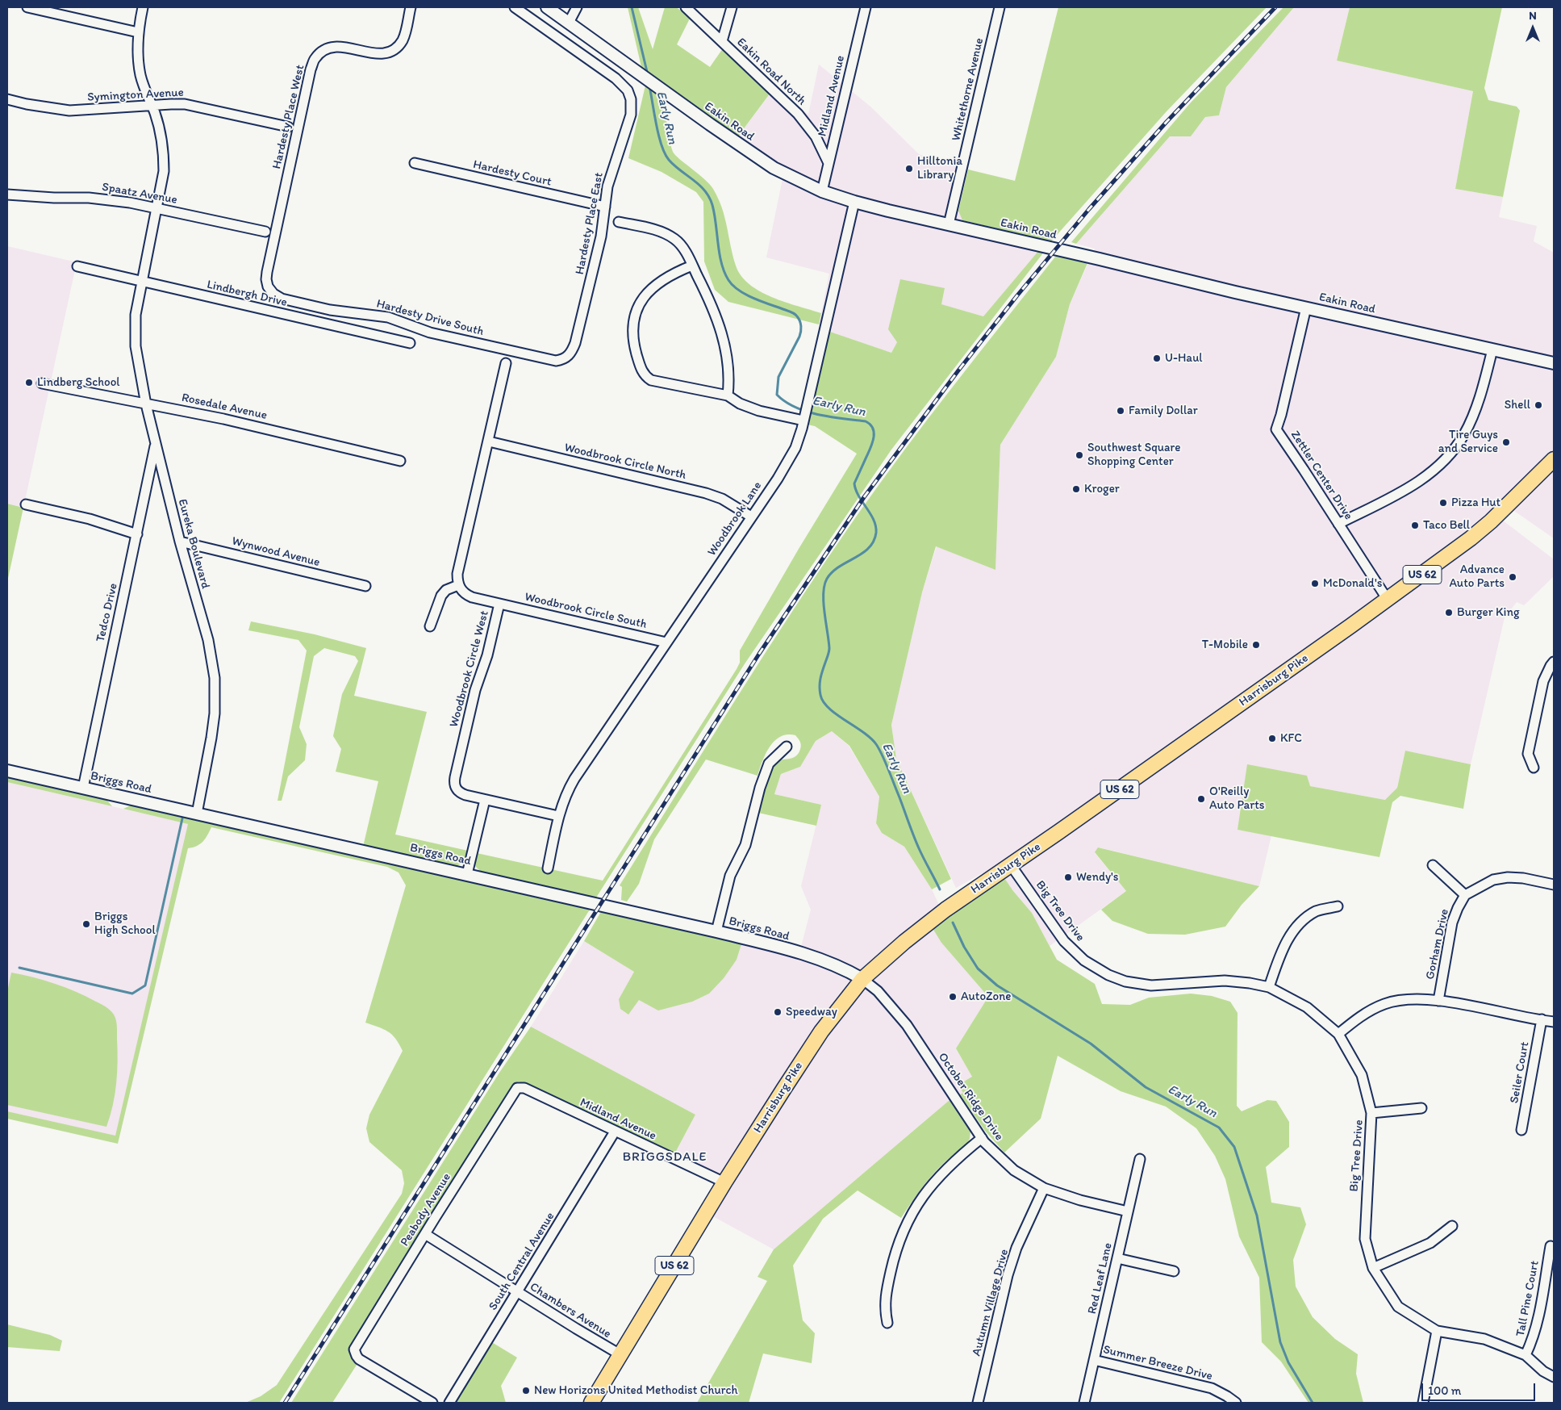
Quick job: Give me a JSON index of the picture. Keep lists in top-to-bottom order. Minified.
{"streets":{"main road":["US 62","Harrisburg Pike"],"street":["Eakin Road North","Whitethorne Avenue","Symington Avenue","Midland Avenue","Hardesty Place West","Eakin Road","Hardesty Court","Spaatz Avenue","Hardesty Place East","Lindbergh Drive","Hardesty Drive South","Rosedale Avenue","Woodbrook Circle North","Zettler Center Drive","Woodbrook Lane","Eureka Boulevard","Wynwood Avenue","Woodbrook Circle South","Tedco Drive","Woodbrook Circle West","Briggs Road","Big Tree Drive","Gorham Drive","Seiler Court","October Ridge Drive","Peabody Avenue","South Central Avenue","Red Leaf Lane","Tall Pine Court","Autumn Village Drive","Chambers Avenue","Summer Breeze Drive"]},"crossings":[["Eakin Road North","Midland Avenue"],["Whitethorne Avenue","Eakin Road"],["Symington Avenue","Eureka Boulevard"],["Midland Avenue","Eakin Road"],["Midland Avenue","Harrisburg Pike"],["Midland Avenue","Peabody Avenue"],["Midland Avenue","South Central Avenue"],["Hardesty Place West","Hardesty Drive South"],["Eakin Road","Zettler Center Drive"],["Eakin Road","Woodbrook Lane"],["Hardesty Court","Hardesty Place East"],["Spaatz Avenue","Eureka Boulevard"],["Hardesty Place East","Hardesty Drive South"],["Lindbergh Drive","Eureka Boulevard"],["Rosedale Avenue","Eureka Boulevard"],["Woodbrook Circle North","Woodbrook Lane"],["Zettler Center Drive","Harrisburg Pike"],["Woodbrook Lane","Woodbrook Circle South"],["Eureka Boulevard","Wynwood Avenue"],["Eureka Boulevard","Tedco Drive"],["Eureka Boulevard","Briggs Road"],["Woodbrook Circle South","Woodbrook Circle West"],["Tedco Drive","Briggs Road"],["Harrisburg Pike","Briggs Road"],["Harrisburg Pike","Big Tree Drive"],["Harrisburg Pike","October Ridge Drive"],["Harrisburg Pike","Chambers Avenue"],["Briggs Road","October Ridge Drive"],["Big Tree Drive","Tall Pine Court"],["October Ridge Drive","Red Leaf Lane"],["October Ridge Drive","Autumn Village Drive"],["Peabody Avenue","Chambers Avenue"],["South Central Avenue","Chambers Avenue"],["Red Leaf Lane","Summer Breeze Drive"]],"districts":["BRIGGSDALE"],"water":["Early Run"],"places":["Hilltonia Library","U-Haul","Lindberg School","Shell","Family Dollar","Tire Guys and Service","Southwest Square Shopping Center","Kroger","Pizza Hut","Taco Bell","Advance Auto Parts","McDonald's","Burger King","T-Mobile","KFC","O'Reilly Auto Parts","Wendy's","Briggs High School","AutoZone","Speedway","New Horizons United Methodist Church"],"scale_bar":"100 m","north":"top"}
